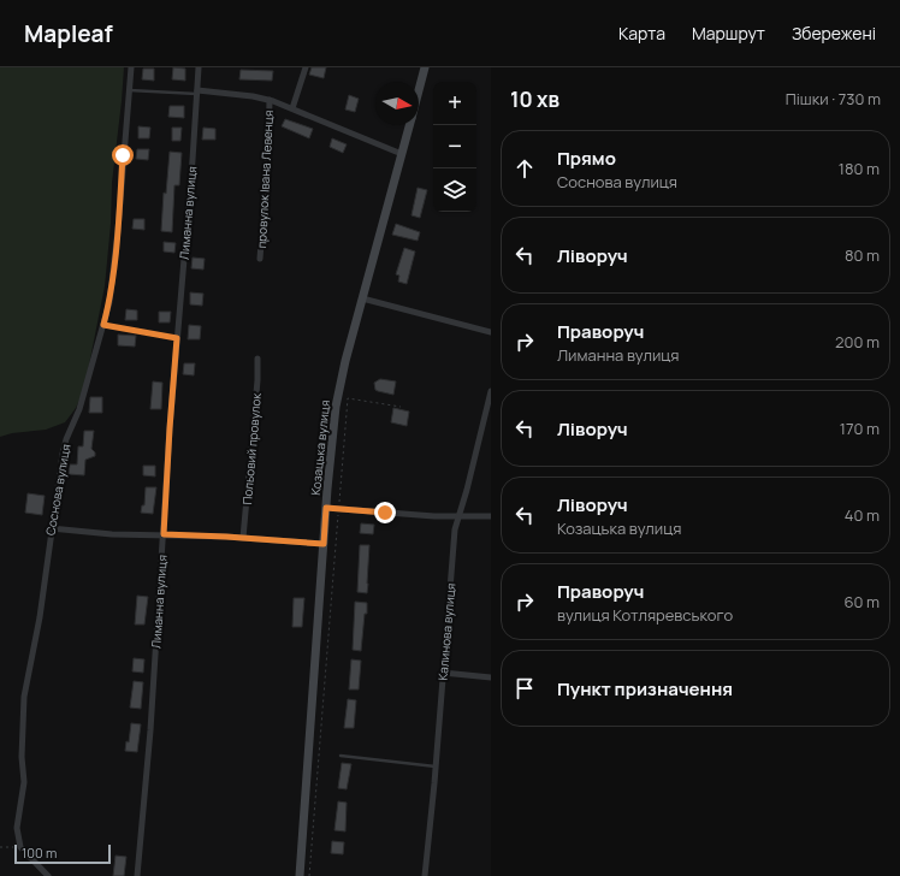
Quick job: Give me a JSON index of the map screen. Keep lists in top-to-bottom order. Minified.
{"streets":{"main road":["Козацька вулиця"],"street":["провулок Івана Левенця","Лиманна вулиця","Польовий провулок","Соснова вулиця","Калинова вулиця"]},"crossings":[["провулок Івана Левенця","Лиманна вулиця"],["провулок Івана Левенця","Козацька вулиця"]],"scale_bar":"100 m","north":"right","page":{"header":"Mapleaf","nav":["Карта","Маршрут","Збережені"],"heading":["10 хв","Пішки · 730 m"],"map_buttons":["+","−"],"list":[["Прямо","Соснова вулиця","180 m"],["Ліворуч","80 m"],["Праворуч","Лиманна вулиця","200 m"],["Ліворуч","170 m"],["Ліворуч","Козацька вулиця","40 m"],["Праворуч","вулиця Котляревського","60 m"],"Пункт призначення"],"scale":"100 m"}}
